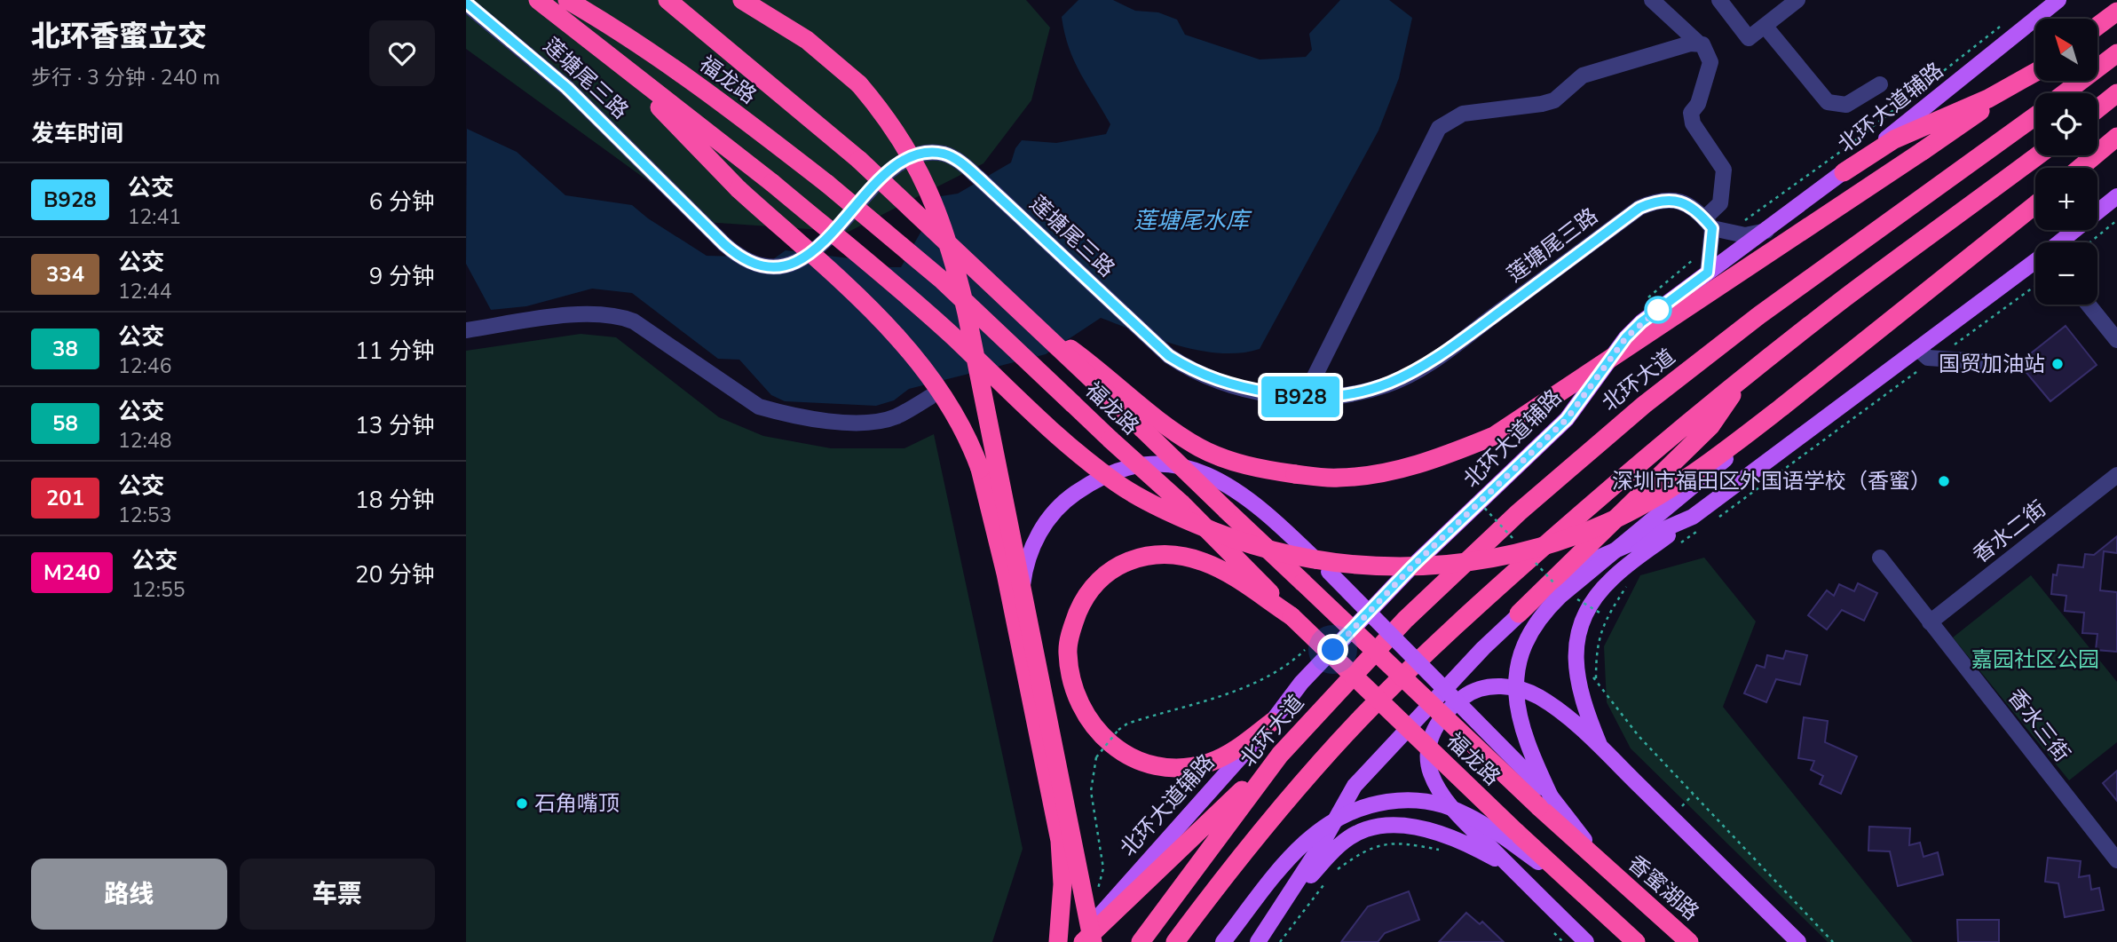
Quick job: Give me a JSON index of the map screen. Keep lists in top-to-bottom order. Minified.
{"streets":{"highway":["福龙路","北环大道","香蜜湖路"],"main road":["北环大道辅路"],"street":["莲塘尾三路","香水二街","香水三街"]},"crossings":[["福龙路","香蜜湖路"],["香水二街","香水三街"]],"water":["莲塘尾水库"],"parks":["嘉园社区公园"],"places":["国贸加油站","深圳市福田区外国语学校（香蜜）","石角嘴顶"],"lines":["bus line B928"],"north":"top left","page":{"heading":[["北环香蜜立交","步行 · 3 分钟 · 240 m"],"发车时间"],"on_map":"B928","map_buttons":["+","−"],"list":[{"mark":"B928","name":"公交","note":"12:41","value":"6 分钟"},{"mark":"334","name":"公交","note":"12:44","value":"9 分钟"},{"mark":"38","name":"公交","note":"12:46","value":"11 分钟"},{"mark":"58","name":"公交","note":"12:48","value":"13 分钟"},{"mark":"201","name":"公交","note":"12:53","value":"18 分钟"},{"mark":"M240","name":"公交","note":"12:55","value":"20 分钟"}],"buttons":["路线","车票"]}}
